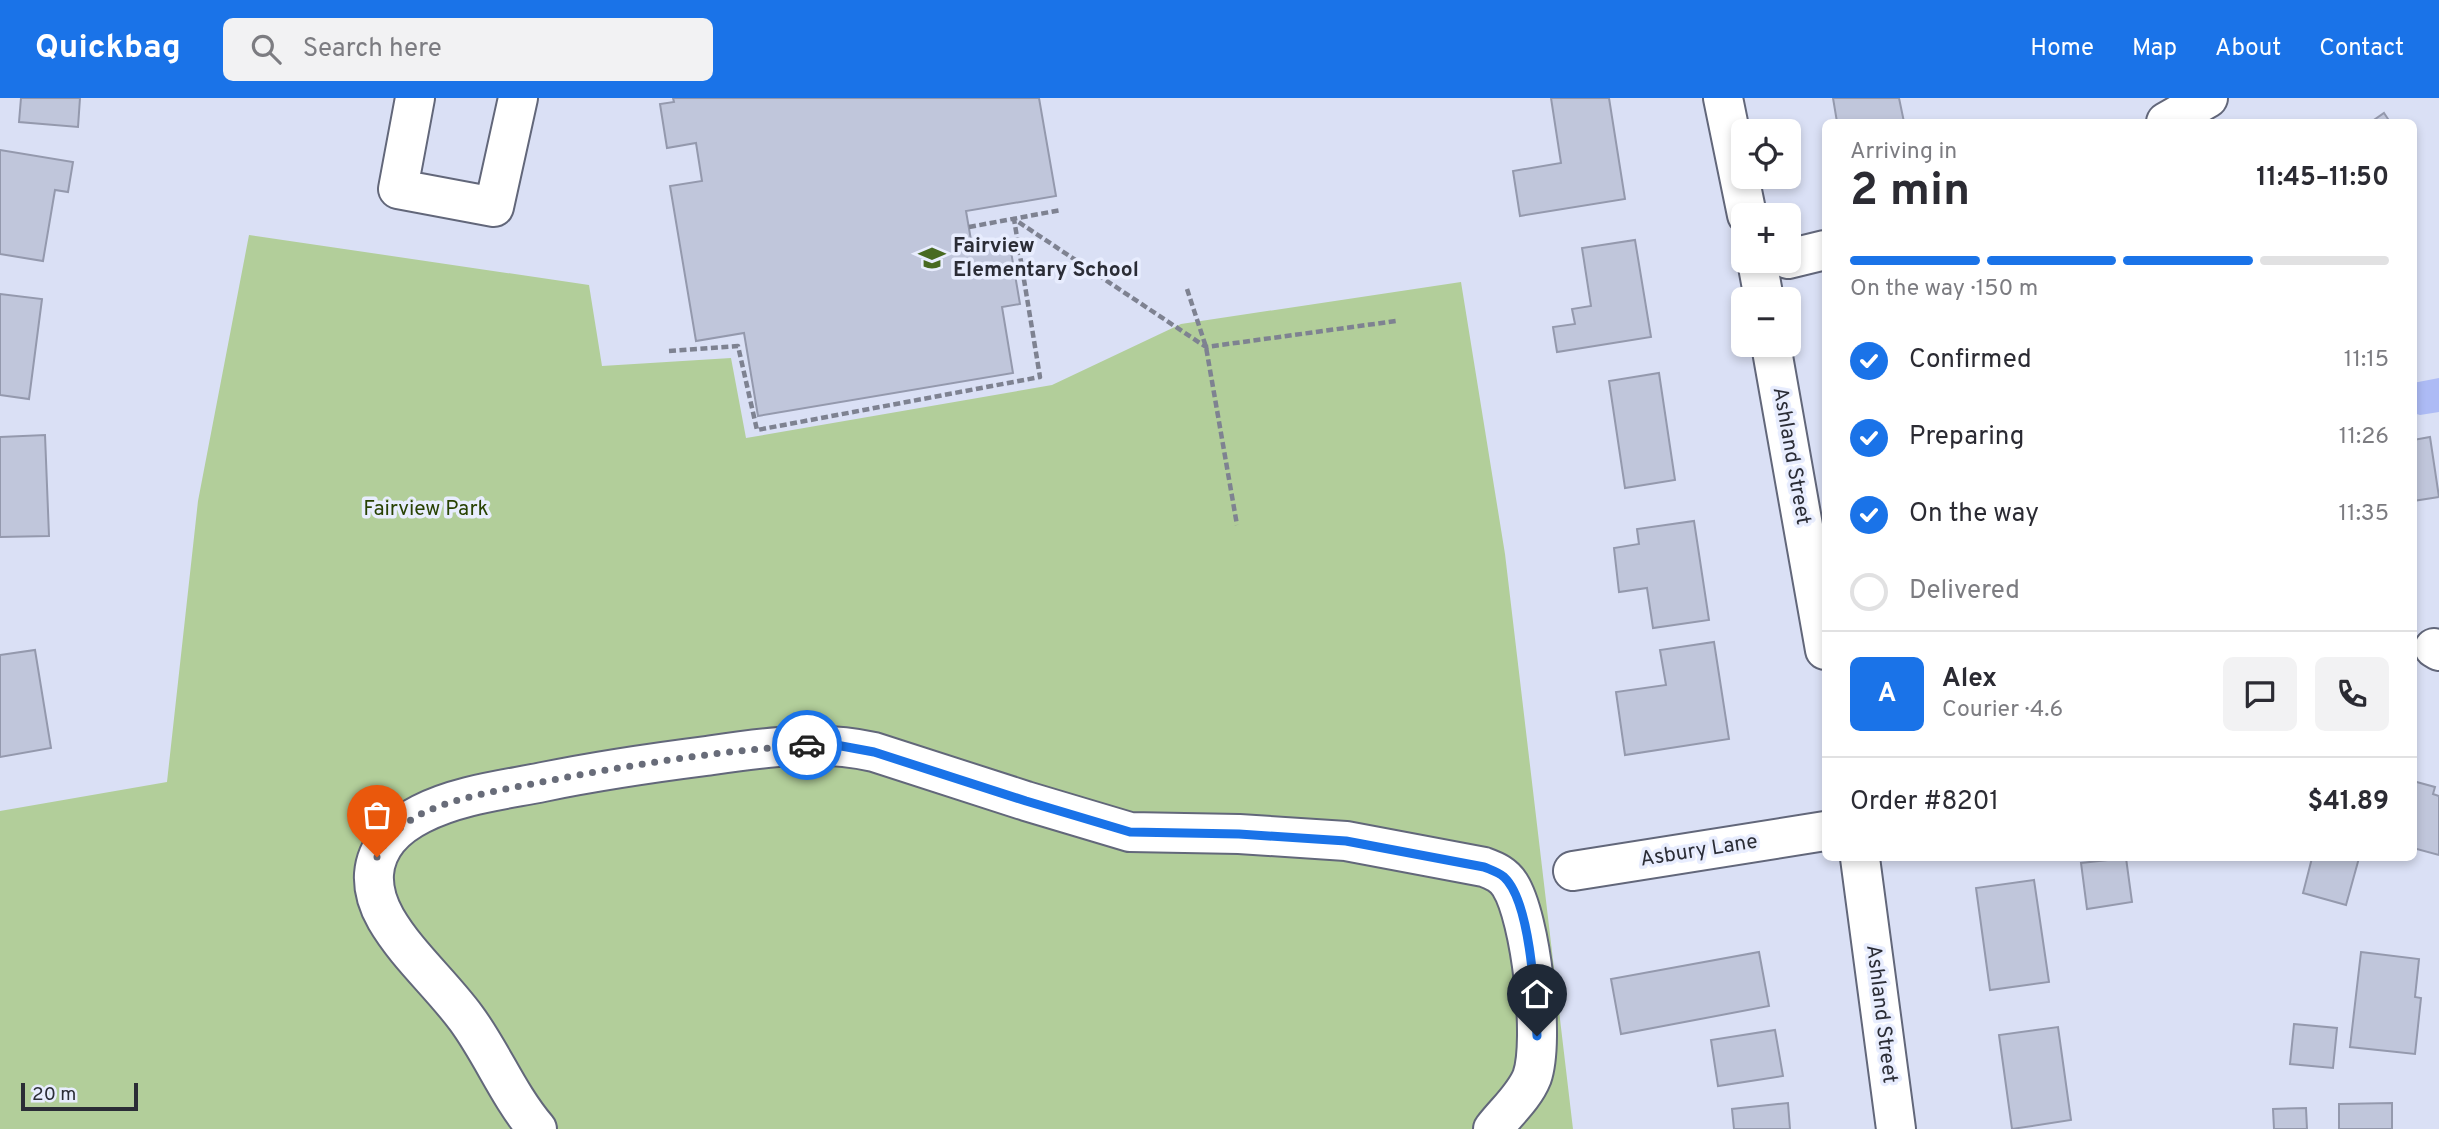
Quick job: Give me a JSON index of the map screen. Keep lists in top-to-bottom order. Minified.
{"streets":{"street":["Ashland Street","Asbury Lane"]},"parks":["Fairview Park"],"places":{"school or university":["Fairview Elementary School"]},"scale_bar":"20 m","page":{"header":"Quickbag","search":"Search here","nav":["Home","Map","About","Contact"],"map_buttons":["+","−"],"heading":["2 min","Arriving in","11:45–11:50"],"panel":["Alex","Courier · 4.6","Order #8201","$41.89"],"bar":"On the way · 150 m","list":[["Confirmed","11:15"],["Preparing","11:26"],["On the way","11:35"],"Delivered"],"round":"A","scale":"20 m"}}
